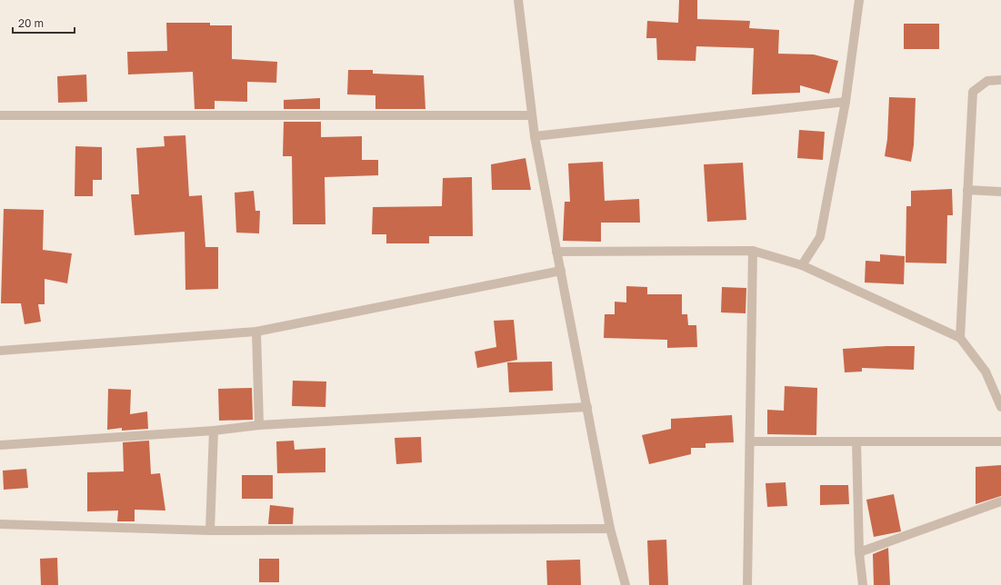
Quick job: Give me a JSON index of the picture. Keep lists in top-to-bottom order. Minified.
{"scale_bar":"20 m"}
